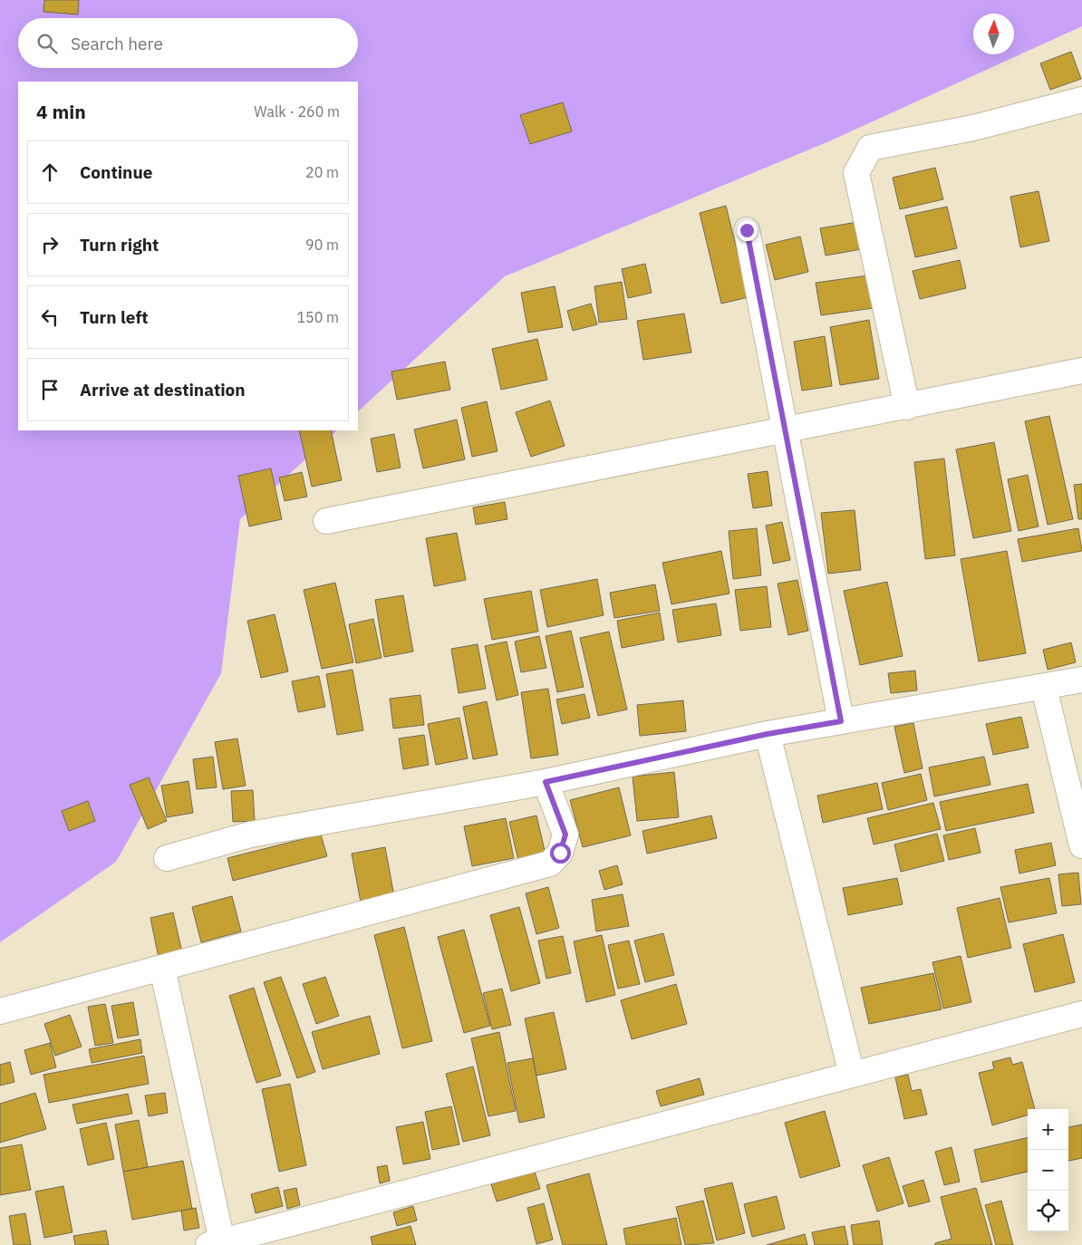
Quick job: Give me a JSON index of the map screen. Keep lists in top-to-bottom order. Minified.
{"north":"top","page":{"search":"Search here","heading":["4 min","Walk · 260 m"],"list":[["Continue","20 m"],["Turn right","90 m"],["Turn left","150 m"],"Arrive at destination"],"map_buttons":["+","−"]}}
